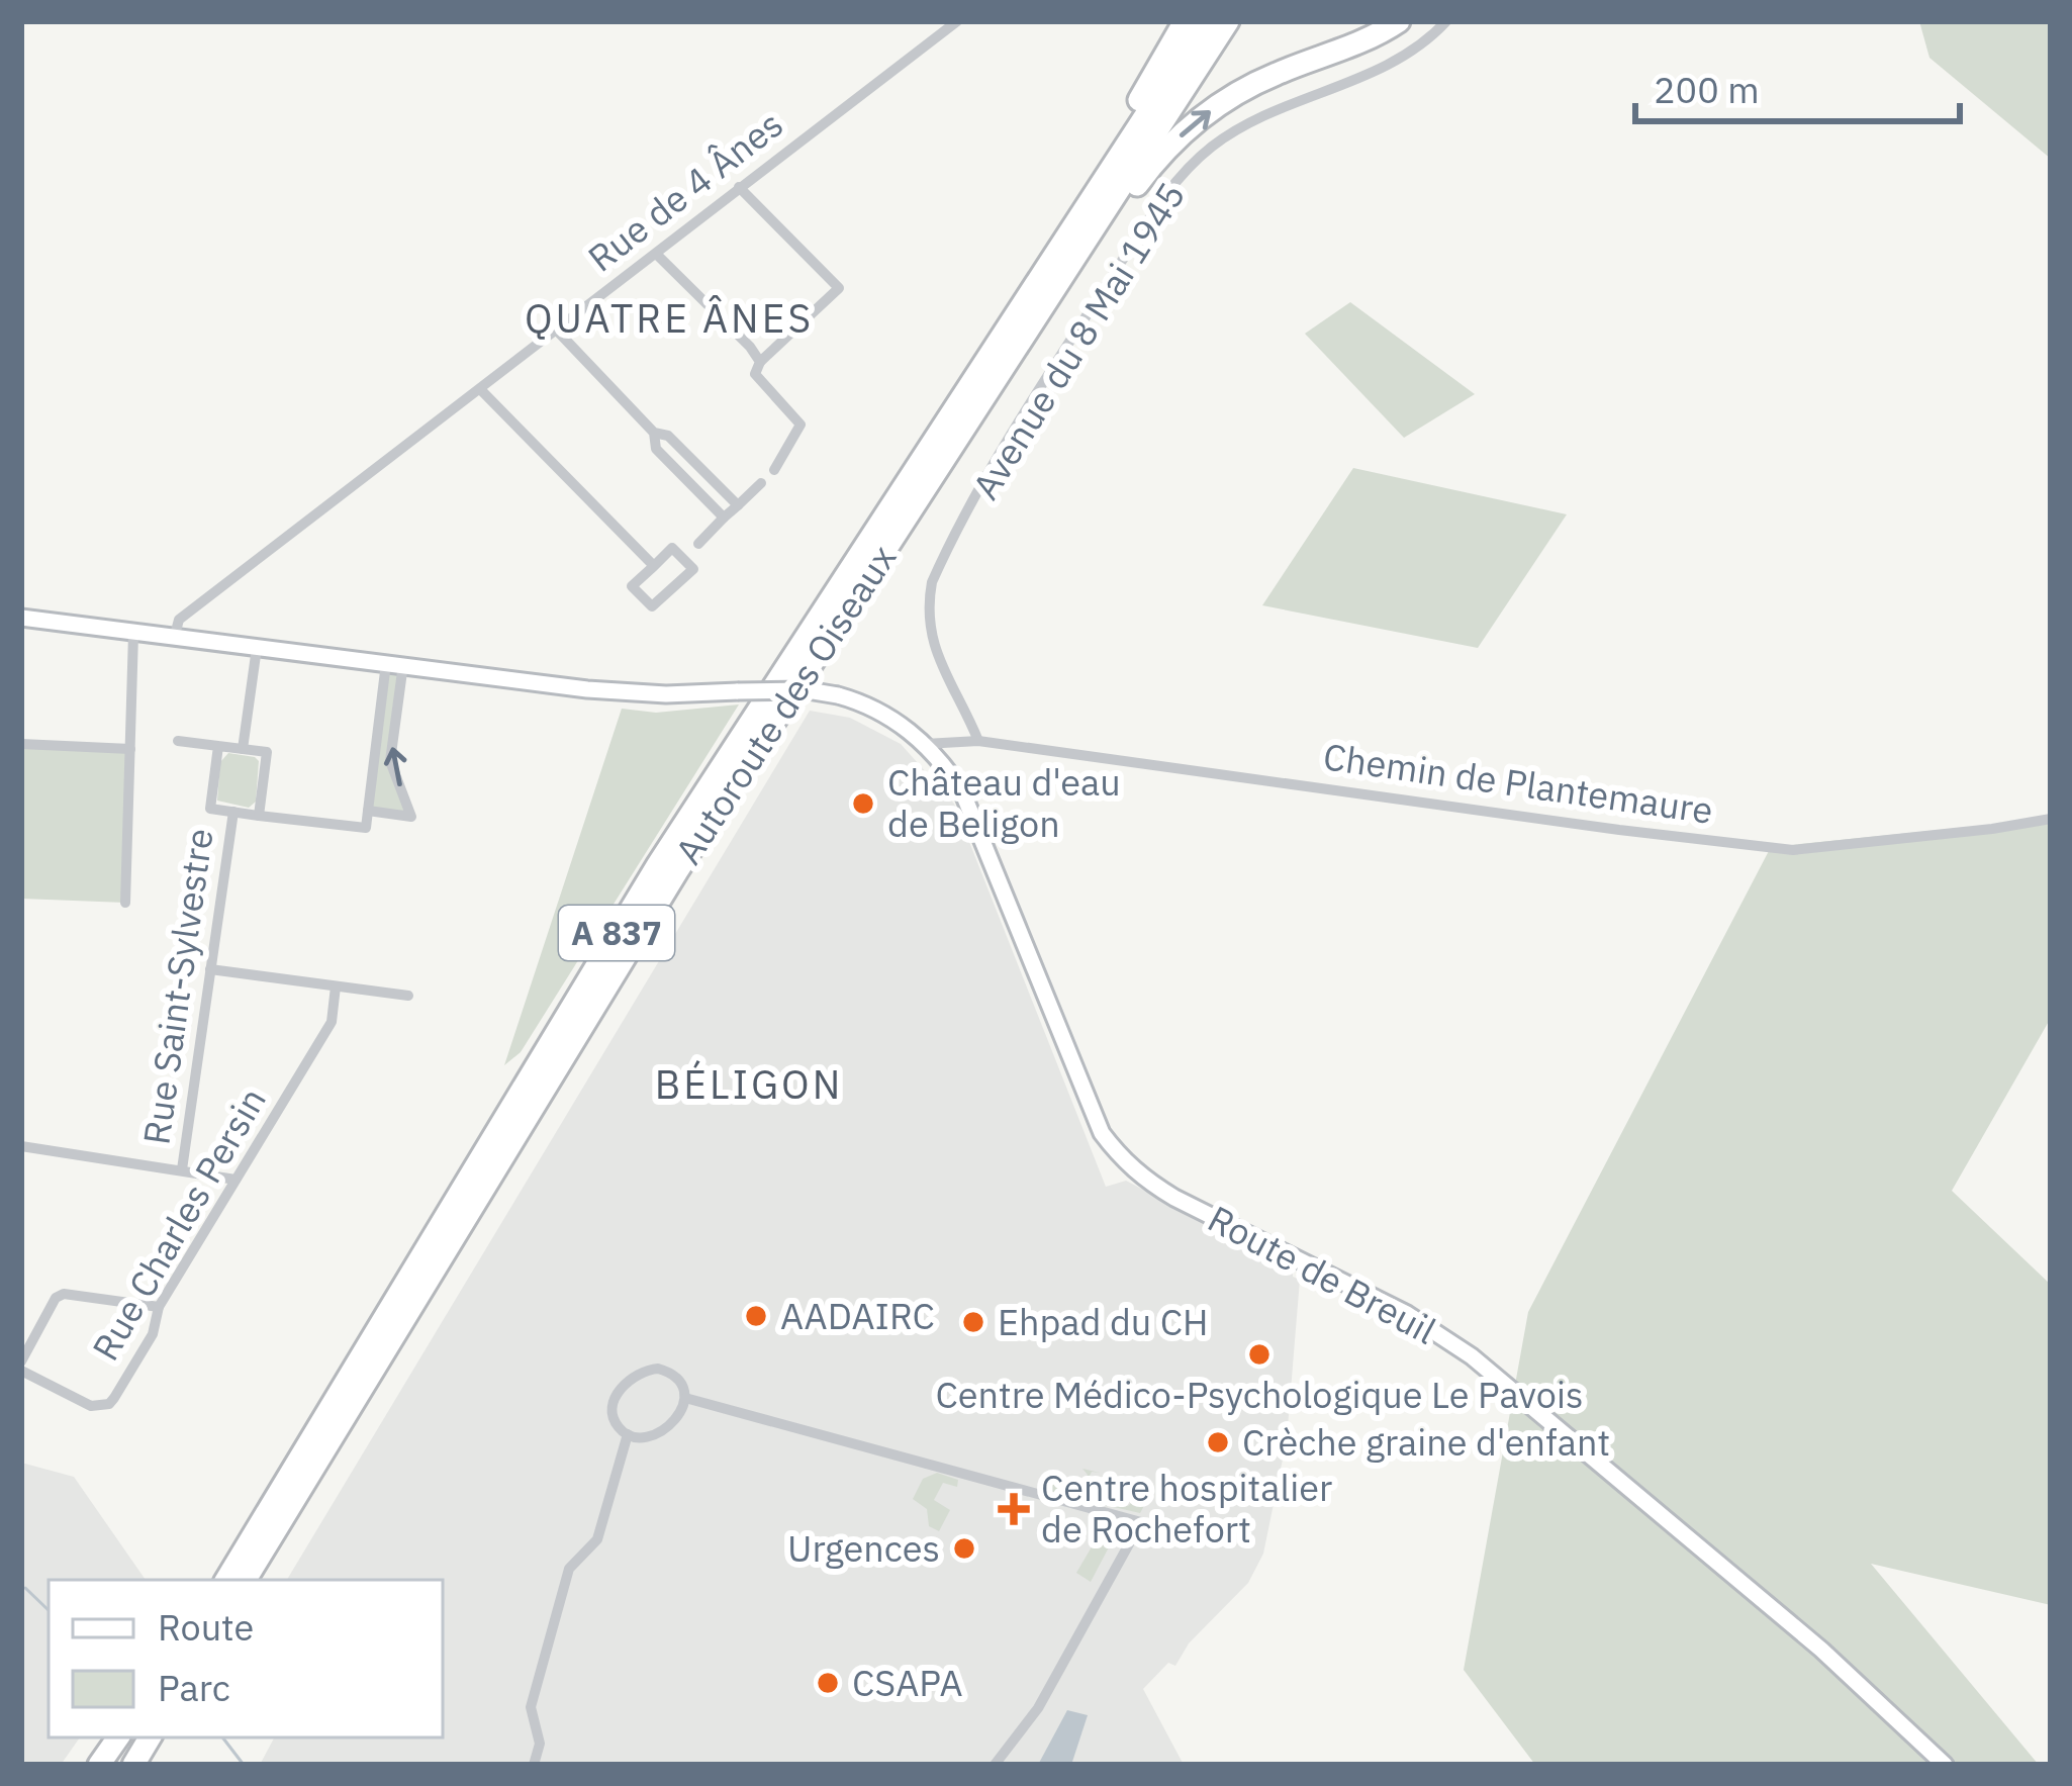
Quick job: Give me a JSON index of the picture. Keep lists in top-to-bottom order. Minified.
{"streets":{"highway":["Autoroute des Oiseaux","A 837"],"street":["Rue de 4 Ânes","Avenue du 8 Mai 1945","Chemin de Plantemaure","Rue Saint-Sylvestre","Rue Charles Persin","Route de Breuil"]},"crossings":[["Avenue du 8 Mai 1945","Chemin de Plantemaure"]],"districts":["QUATRE ÂNES","BÉLIGON"],"places":{"other":["Château d'eau de Beligon","AADAIRC","Ehpad du CH","Centre Médico-Psychologique Le Pavois","Crèche graine d'enfant","Urgences","CSAPA"],"health":["Centre hospitalier de Rochefort"]},"legend":["Route","Parc"],"scale_bar":"200 m"}
